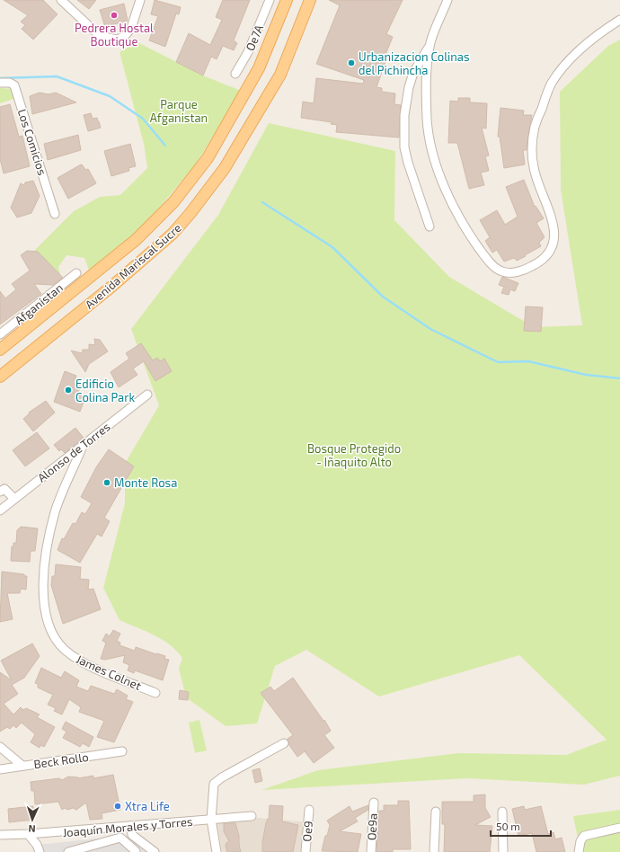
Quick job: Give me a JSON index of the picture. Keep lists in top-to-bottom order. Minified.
{"streets":{"main road":["Avenida Mariscal Sucre"],"street":["Oe7A","Los Comicios","Afganistan","Alonso de Torres","James Colnet","Beck Rollo","Joaquín Morales y Torres","Oe9a","Oe9"]},"crossings":[["Alonso de Torres","James Colnet"]],"parks":["Parque Afganistan","Bosque Protegido - Iñaquito Alto"],"places":["Pedrera Hostal Boutique","Urbanizacion Colinas del Pichincha","Edificio Colina Park","Monte Rosa","Xtra Life"],"scale_bar":"50 m","north":"bottom"}
